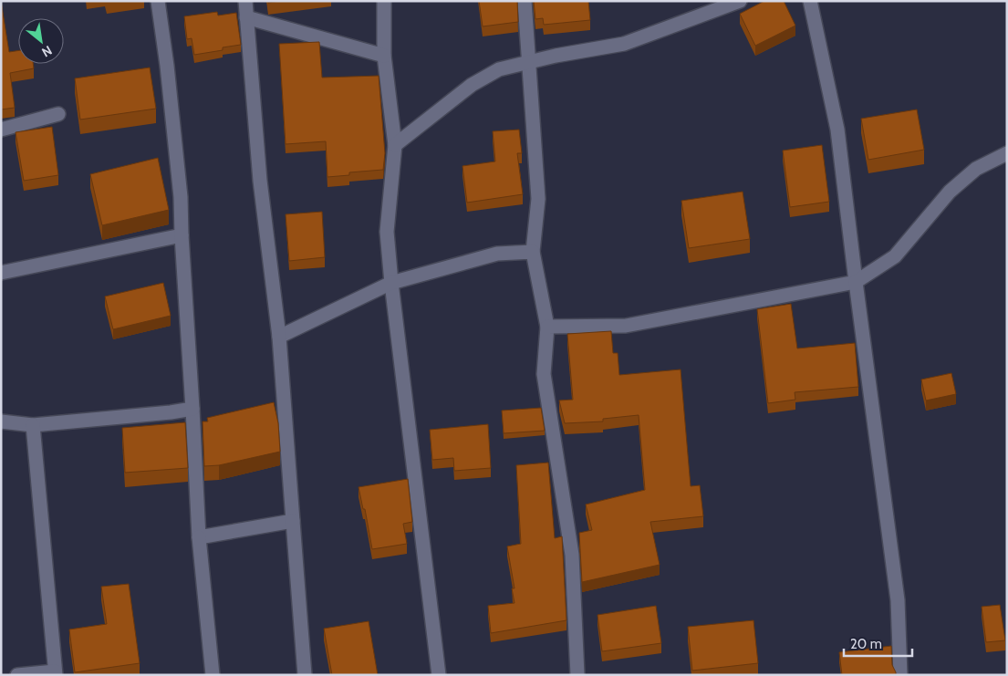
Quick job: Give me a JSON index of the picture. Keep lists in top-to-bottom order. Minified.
{"scale_bar":"20 m","north":"bottom right"}
